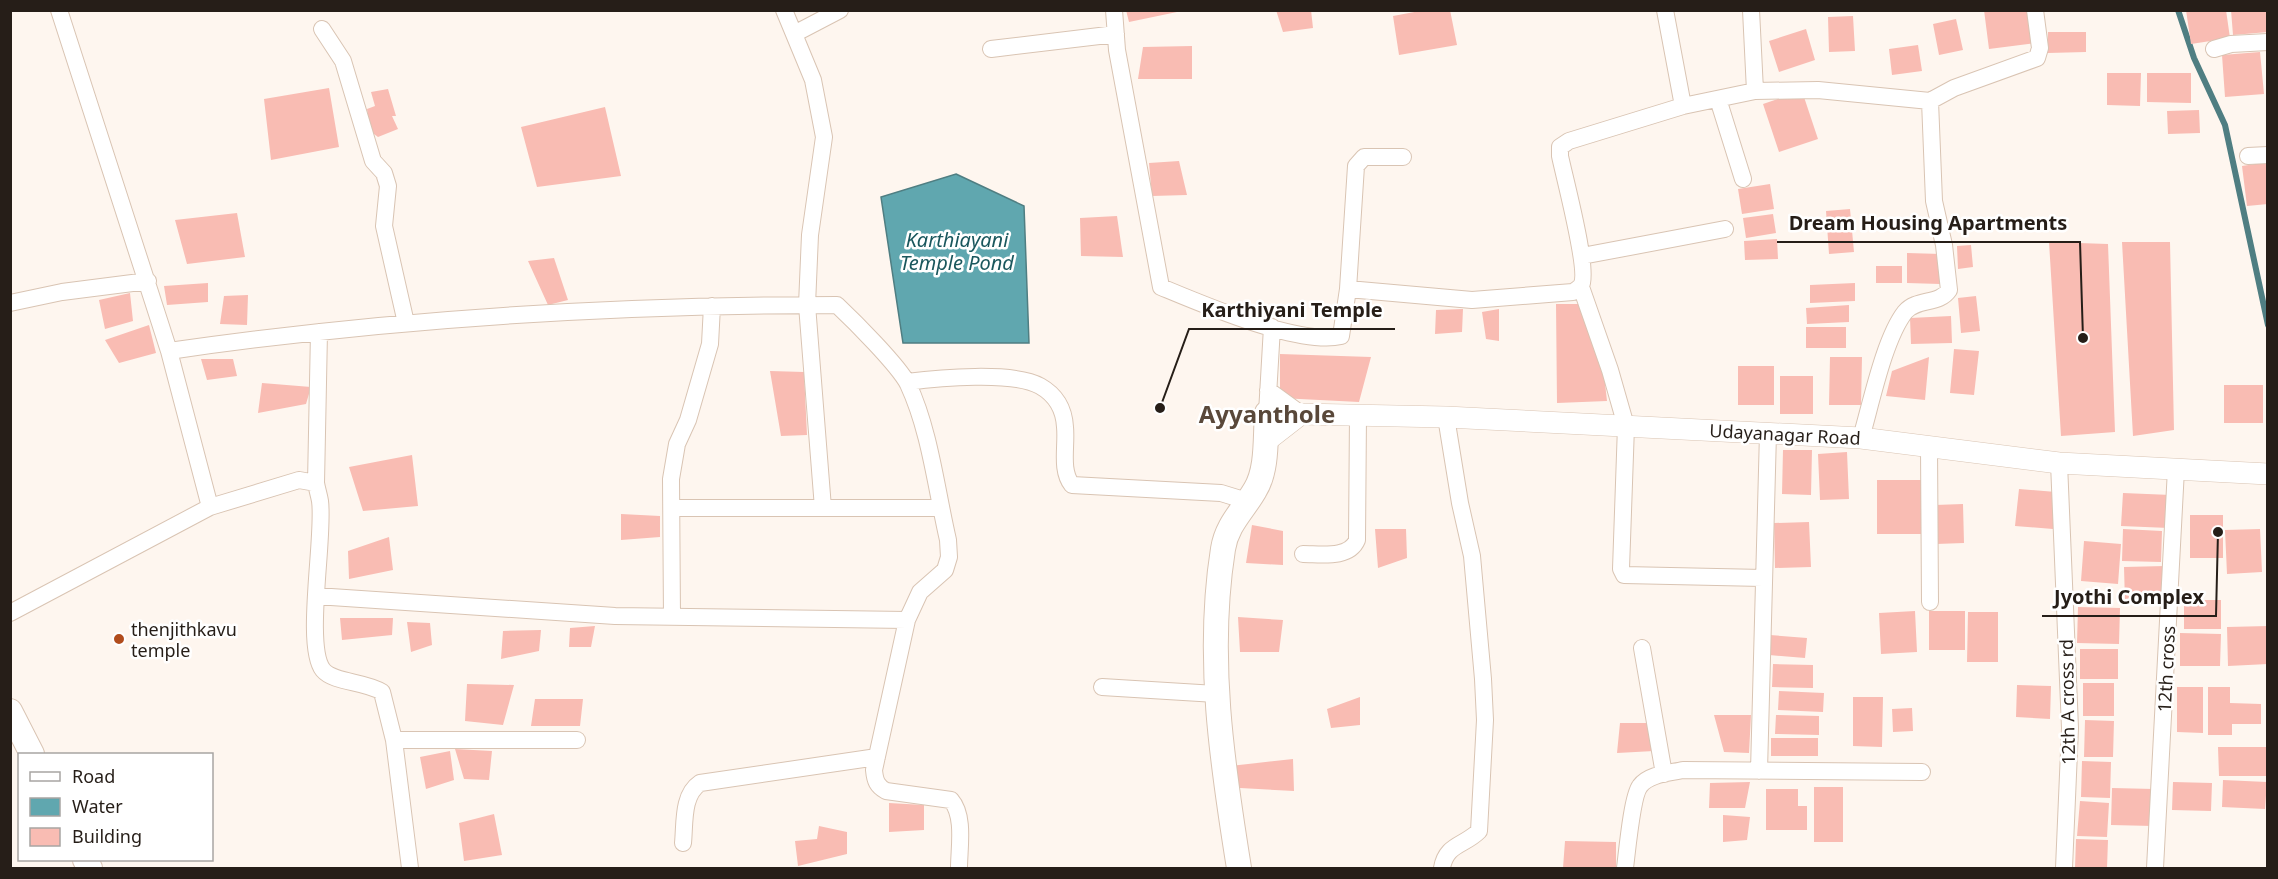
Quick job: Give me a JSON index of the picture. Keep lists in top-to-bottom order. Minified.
{"streets":{"street":["Udayanagar Road","12th cross","12th A cross rd"]},"crossings":[["Udayanagar Road","12th cross"],["Udayanagar Road","12th A cross rd"]],"districts":["Ayyanthole"],"water":["Karthiayani Temple Pond"],"places":["Dream Housing Apartments","Karthiyani Temple","Jyothi Complex","thenjithkavu temple"],"legend":["Road","Water","Building"]}
